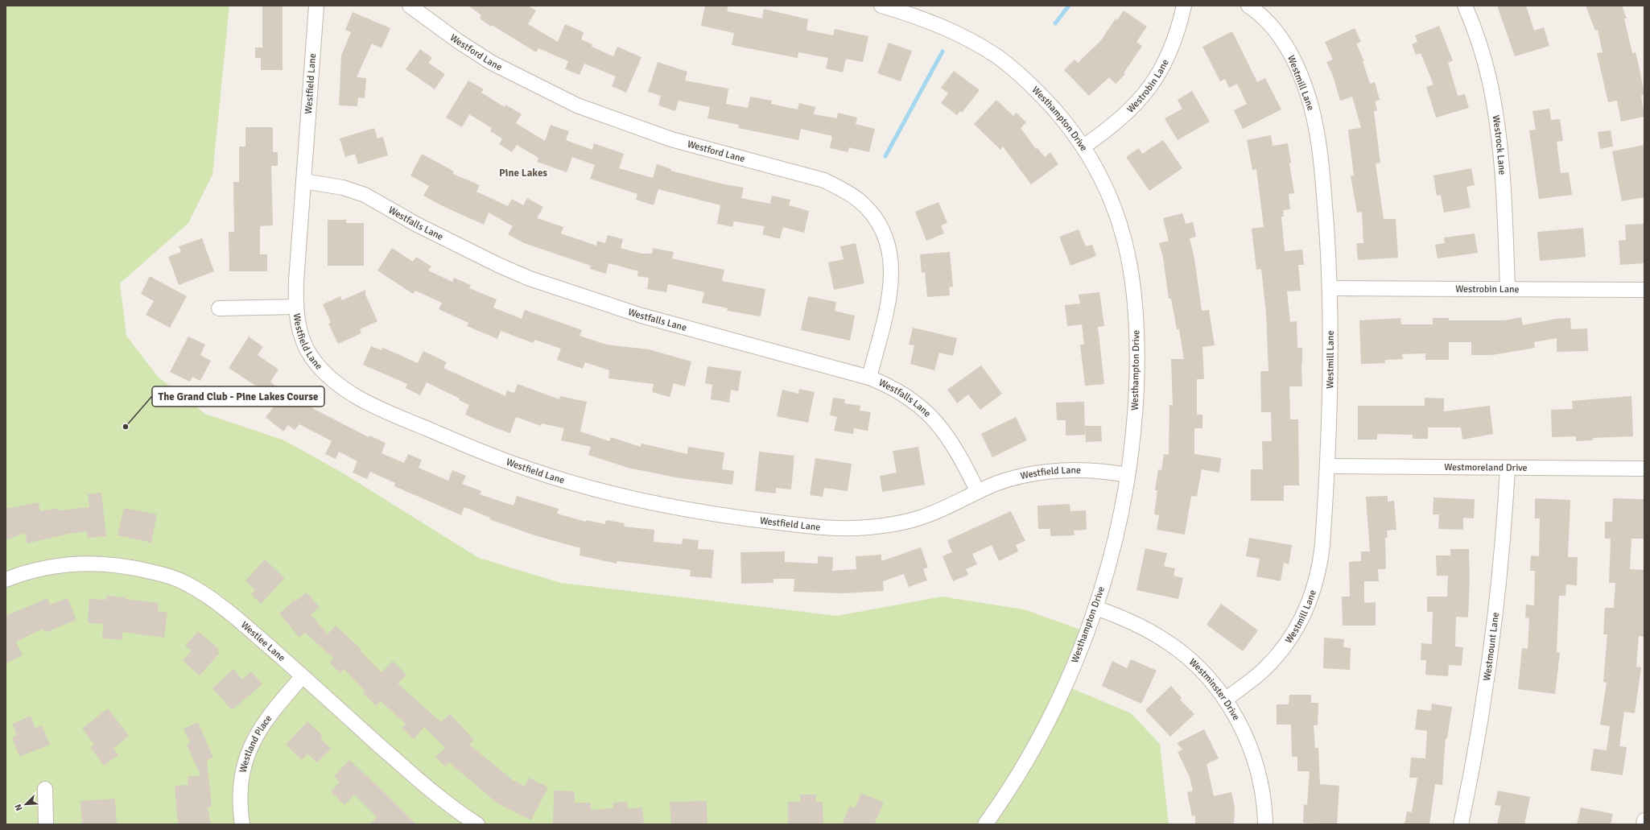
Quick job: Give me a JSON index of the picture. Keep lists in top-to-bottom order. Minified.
{"streets":{"street":["Westford Lane","Westmill Lane","Westfield Lane","Westrobin Lane","Westhampton Drive","Westrock Lane","Westfalls Lane","Westmoreland Drive","Westlee Lane","Westmount Lane","Westminster Drive","Westland Place"]},"crossings":[["Westford Lane","Westfalls Lane"],["Westmill Lane","Westrobin Lane"],["Westmill Lane","Westmoreland Drive"],["Westmill Lane","Westminster Drive"],["Westfield Lane","Westhampton Drive"],["Westfield Lane","Westfalls Lane"],["Westrobin Lane","Westhampton Drive"],["Westrobin Lane","Westrock Lane"],["Westhampton Drive","Westminster Drive"],["Westmoreland Drive","Westmount Lane"],["Westlee Lane","Westland Place"]],"districts":["Pine Lakes"],"places":["The Grand Club - Pine Lakes Course"],"north":"bottom left"}
